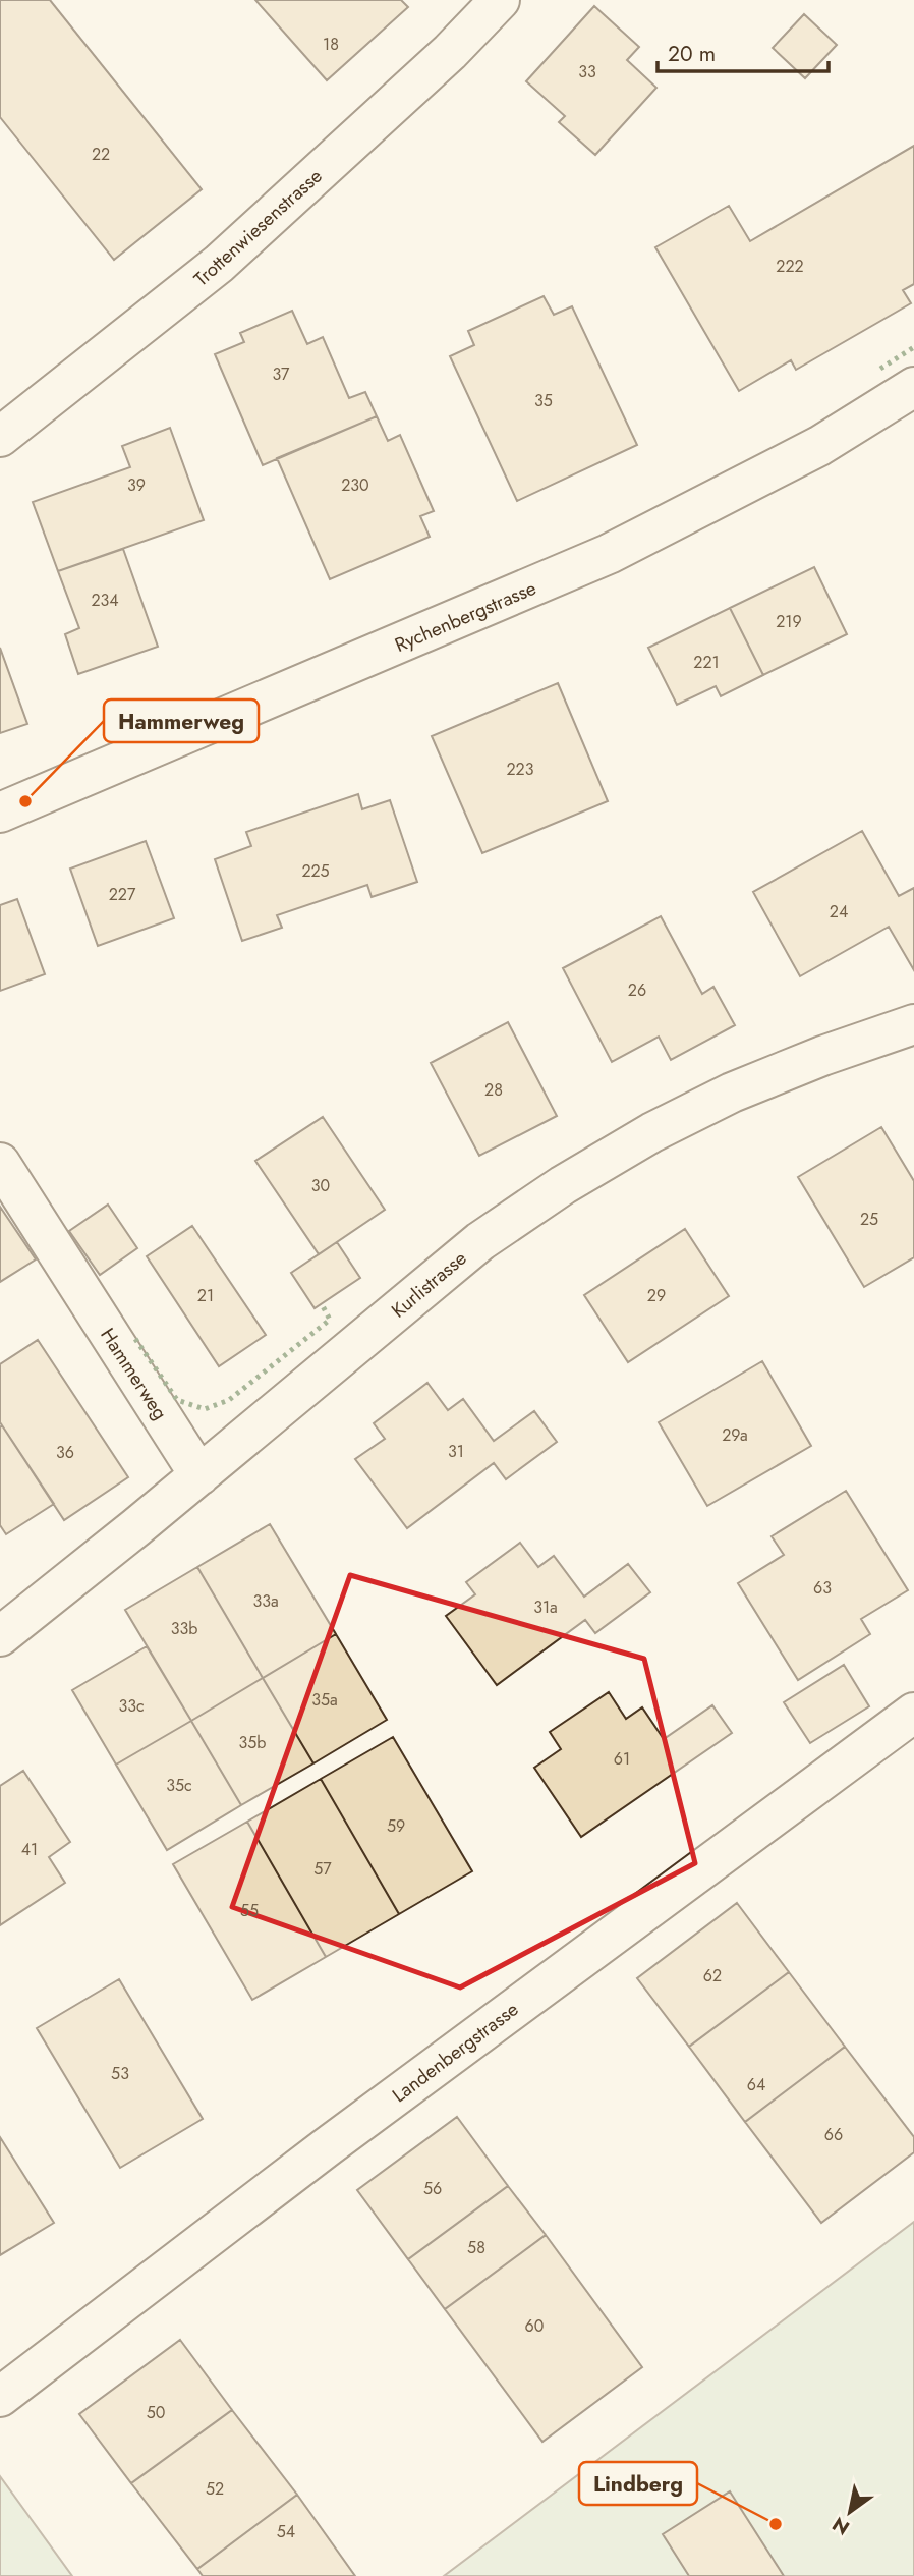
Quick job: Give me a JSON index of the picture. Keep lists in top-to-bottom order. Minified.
{"streets":{"street":["Trottenwiesenstrasse","Rychenbergstrasse","Kurlistrasse","Hammerweg","Landenbergstrasse"]},"crossings":[["Kurlistrasse","Hammerweg"]],"places":["Hammerweg","Lindberg"],"house_numbers":["18","33","22","222","37","35","39","230","234","219","221","223","225","227","24","26","28","30","25","21","29","29a","31","36","63","33a","31a","33b","35a","33c","35b","61","35c","59","41","57","55","62","53","64","66","56","58","60","50","52","54"],"scale_bar":"20 m","north":"bottom left"}
